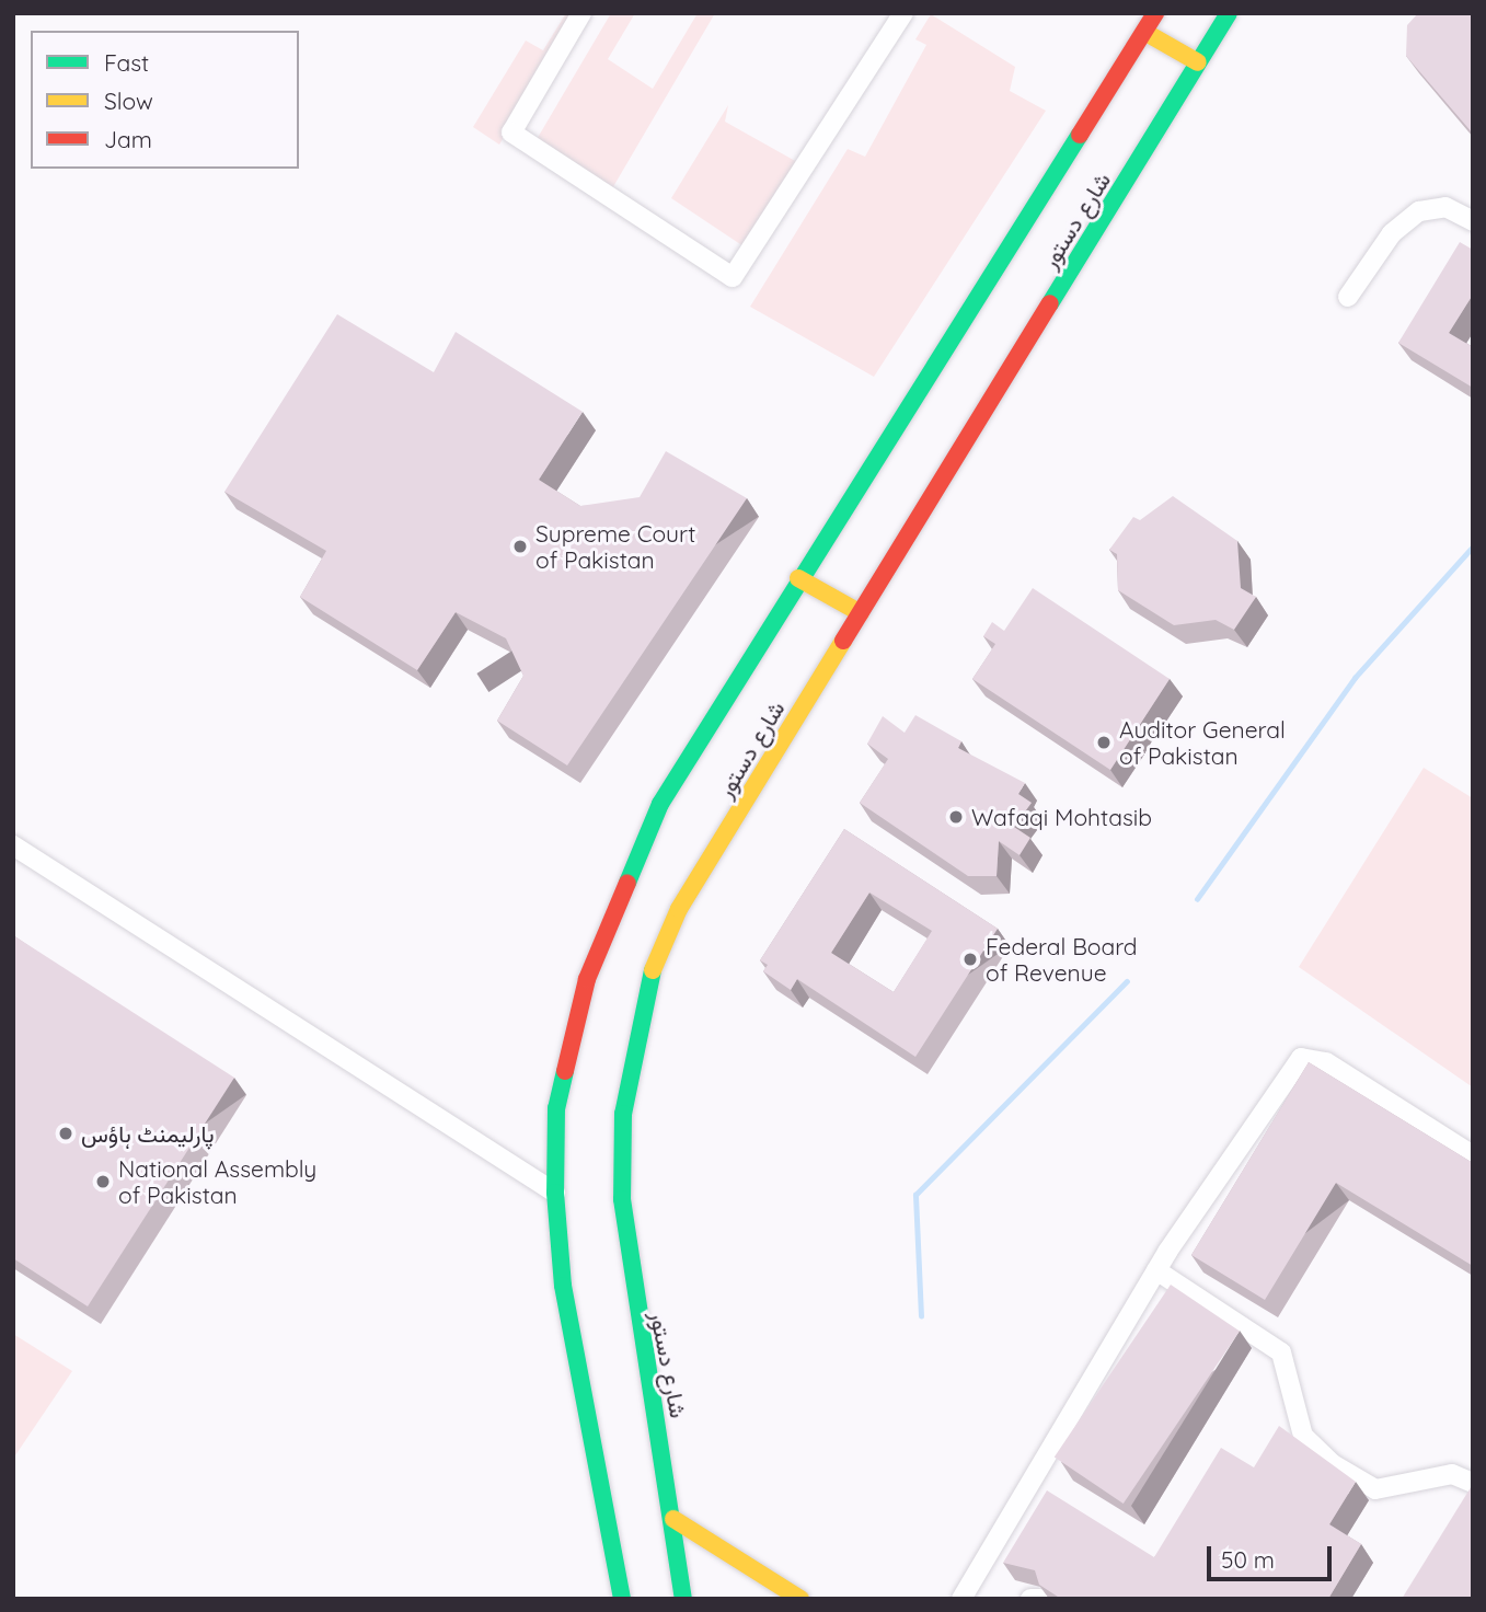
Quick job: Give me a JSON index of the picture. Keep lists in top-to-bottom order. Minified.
{"streets":{"main road":["شارع دستور"]},"places":["Supreme Court of Pakistan","Auditor General of Pakistan","Wafaqi Mohtasib","Federal Board of Revenue","پارلیمنٹ ہاؤس","National Assembly of Pakistan"],"legend":["Fast","Slow","Jam"],"scale_bar":"50 m"}
